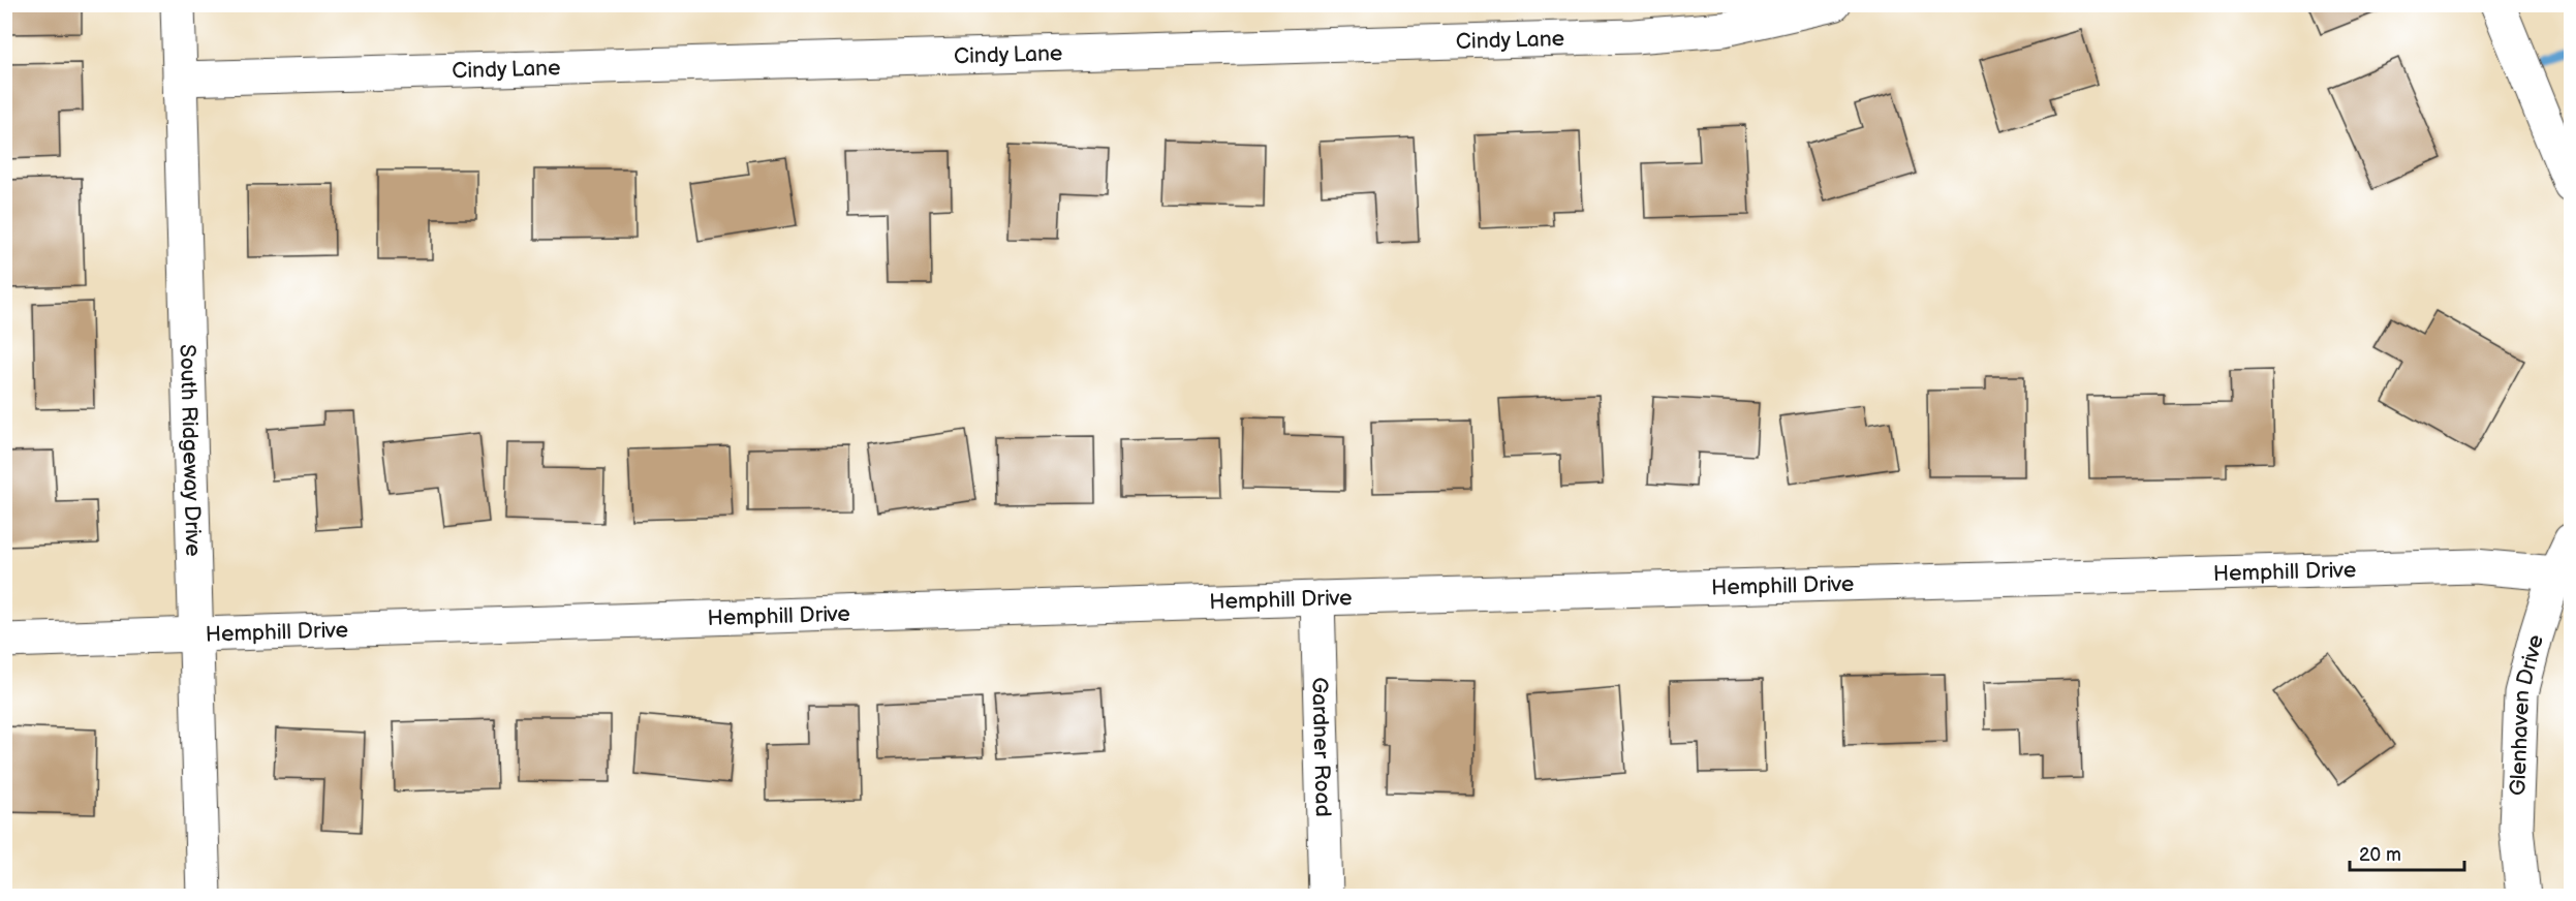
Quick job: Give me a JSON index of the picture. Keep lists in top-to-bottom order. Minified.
{"streets":{"street":["Cindy Lane","South Ridgeway Drive","Hemphill Drive","Glenhaven Drive","Gardner Road"]},"crossings":[["Cindy Lane","South Ridgeway Drive"],["South Ridgeway Drive","Hemphill Drive"],["Hemphill Drive","Glenhaven Drive"],["Hemphill Drive","Gardner Road"]],"scale_bar":"20 m"}
